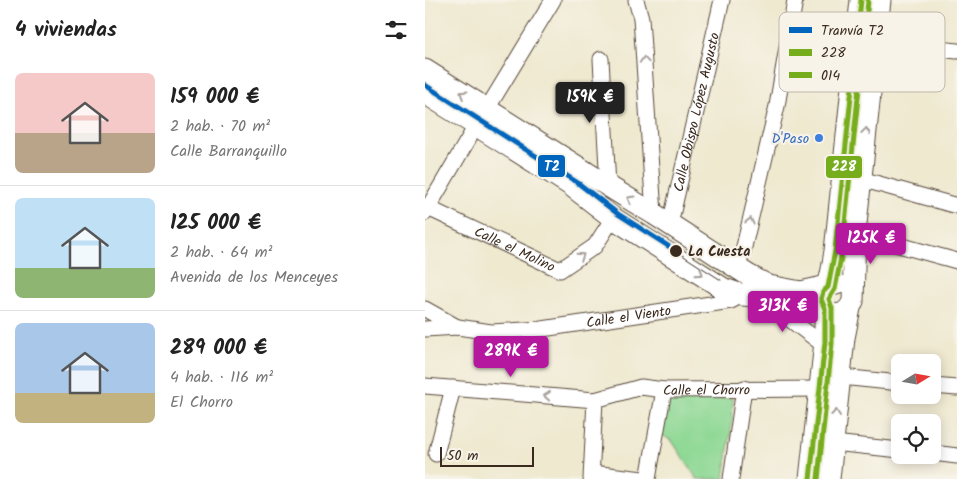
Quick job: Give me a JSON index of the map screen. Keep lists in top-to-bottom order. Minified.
{"streets":{"street":["Calle Obispo López Augusto","Calle el Molino","Calle el Viento","Calle el Chorro"]},"places":["D'Paso","La Cuesta"],"lines":["transit line 228","transit line 014","tram line T2"],"legend":["Tranvía T2","228","014"],"scale_bar":"50 m","north":"right","page":{"heading":"4 viviendas","list":[{"name":"159 000 €","note":"2 hab. · 70 m² · Calle Barranquillo"},{"name":"125 000 €","note":"2 hab. · 64 m² · Avenida de los Menceyes"},{"name":"289 000 €","note":"4 hab. · 116 m² · El Chorro"}],"price":["159K €","125K €","313K €","289K €"],"scale":"50 m"}}
